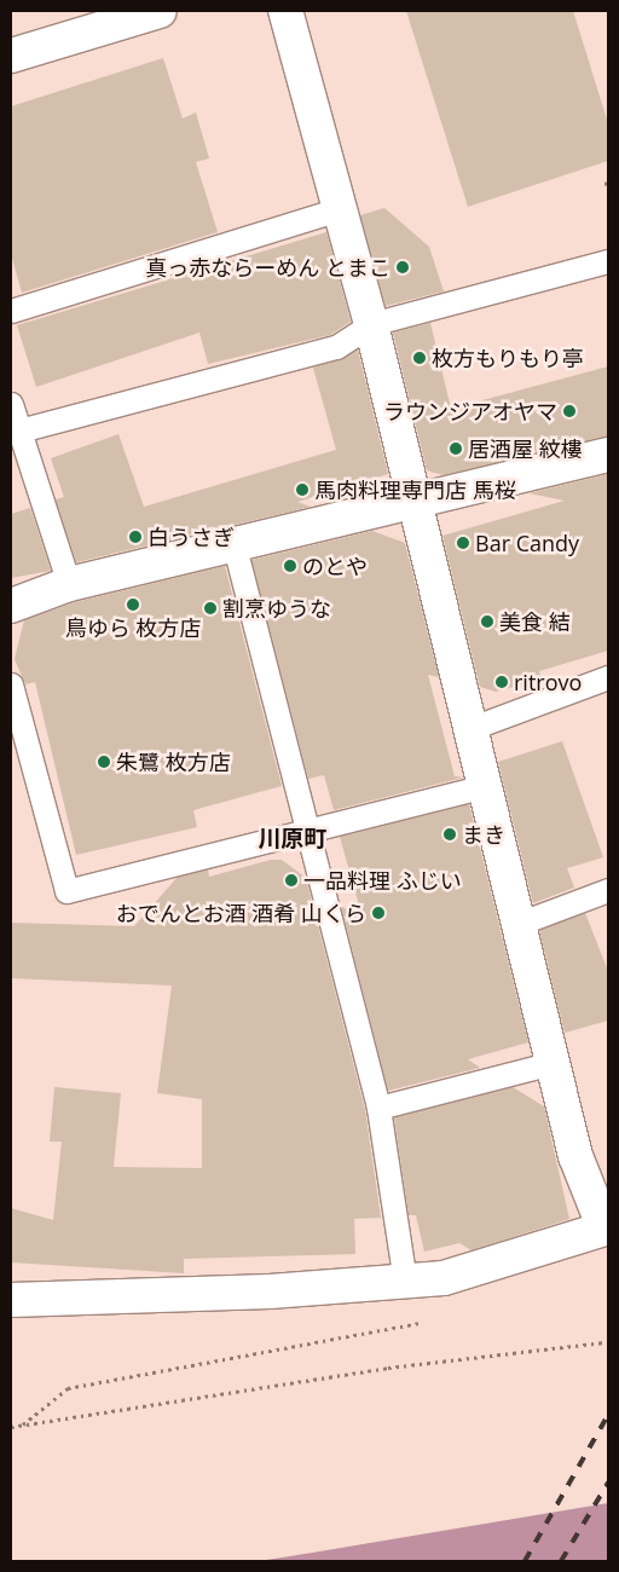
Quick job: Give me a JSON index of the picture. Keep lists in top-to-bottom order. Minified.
{"districts":["川原町"],"places":["真っ赤ならーめん とまこ","枚方もりもり亭","ラウンジアオヤマ","居酒屋 紋樓","馬肉料理専門店 馬桜","白うさぎ","Bar Candy","のとや","鳥ゆら 枚方店","割烹ゆうな","美食 結","ritrovo","朱鷺 枚方店","まき","一品料理 ふじい","おでんとお酒 酒肴 山くら"]}
